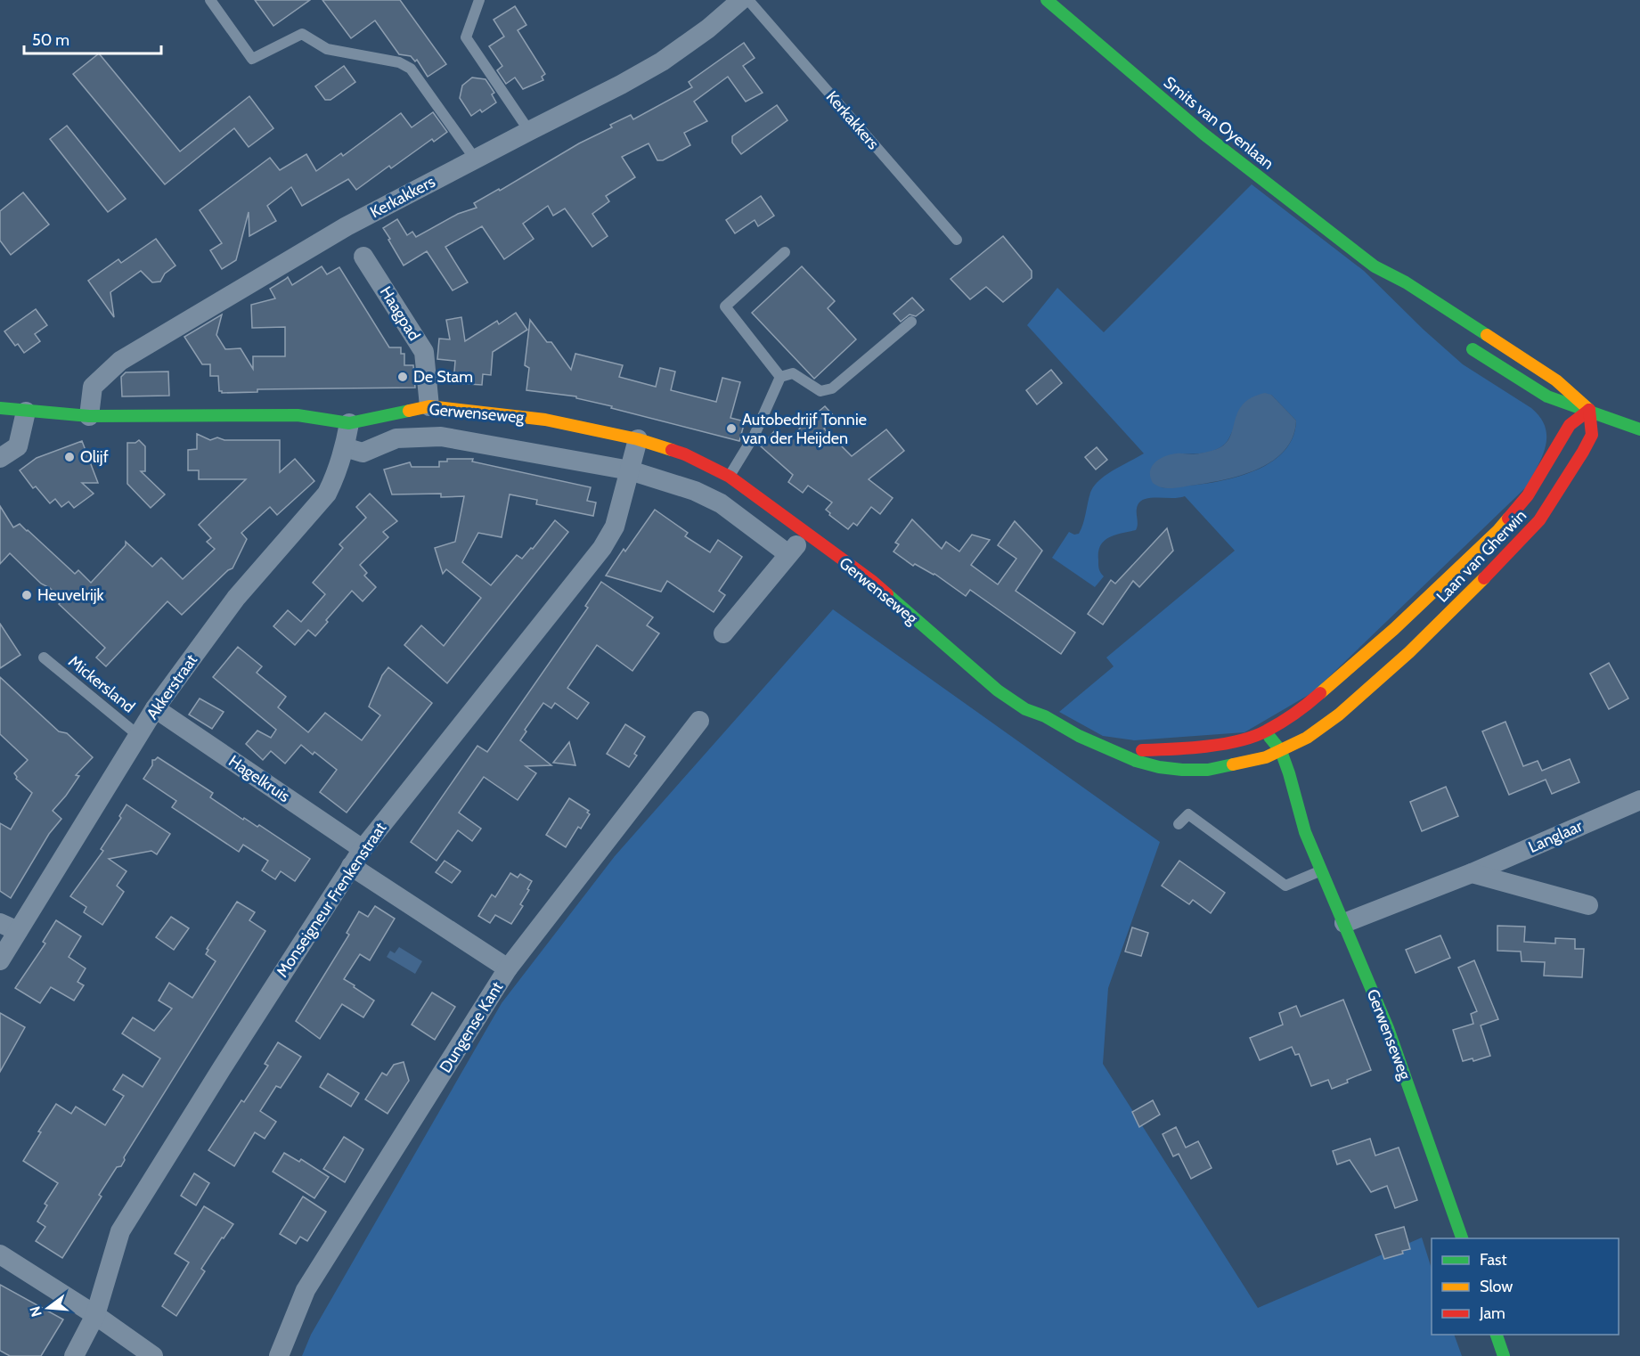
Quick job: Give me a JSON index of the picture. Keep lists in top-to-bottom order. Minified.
{"streets":{"street":["Kerkakkers","Smits van Oyenlaan","Haagpad","Gerwenseweg","Laan van Gherwin","Akkerstraat","Hagelkruis","Langlaar","Monseigneur Frenkenstraat","Dungense Kant"],"lane":["Mickersland"]},"crossings":[["Kerkakkers","Gerwenseweg"],["Smits van Oyenlaan","Laan van Gherwin"],["Haagpad","Gerwenseweg"],["Gerwenseweg","Laan van Gherwin"],["Gerwenseweg","Akkerstraat"],["Gerwenseweg","Langlaar"],["Gerwenseweg","Monseigneur Frenkenstraat"],["Mickersland","Akkerstraat"],["Akkerstraat","Hagelkruis"],["Hagelkruis","Monseigneur Frenkenstraat"]],"places":["De Stam","Autobedrijf Tonnie van der Heijden","Olijf","Heuvelrijk"],"legend":["Fast","Slow","Jam"],"scale_bar":"50 m","north":"left"}
